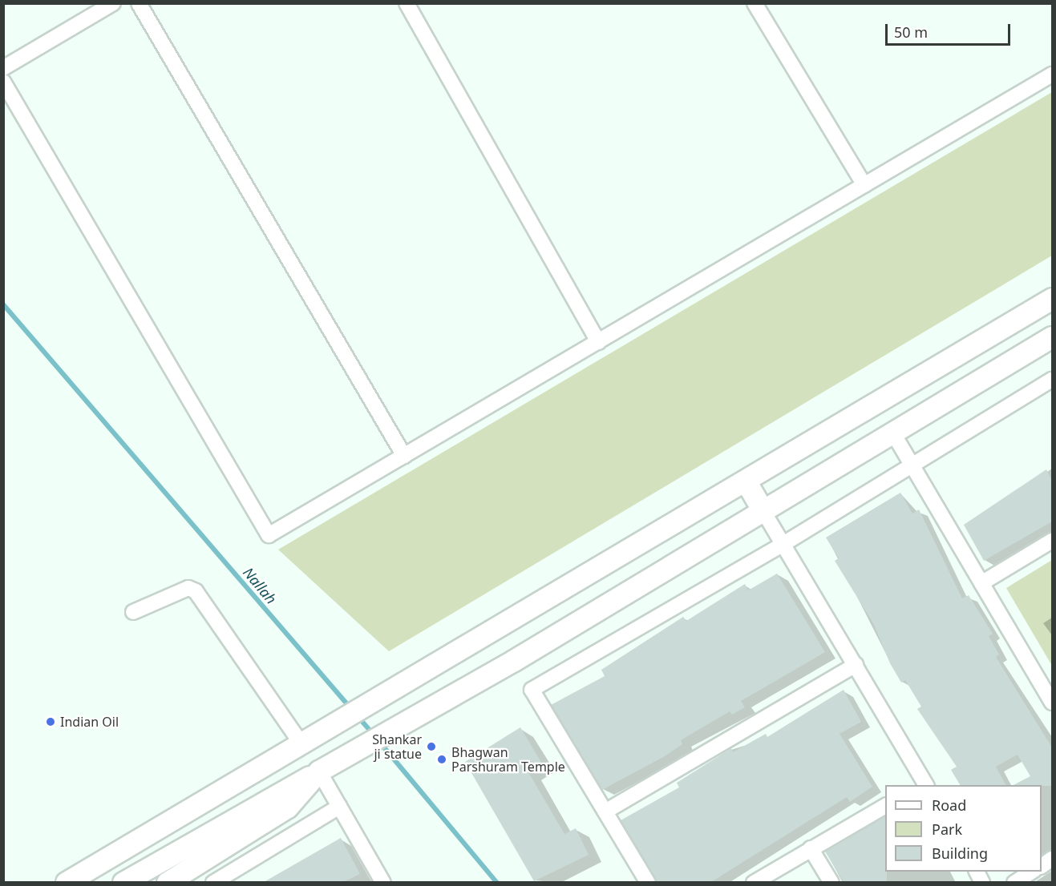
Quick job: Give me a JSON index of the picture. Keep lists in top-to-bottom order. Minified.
{"water":["Nallah"],"places":["Indian Oil","Shankar ji statue","Bhagwan Parshuram Temple"],"legend":["Road","Park","Building"],"scale_bar":"50 m"}
